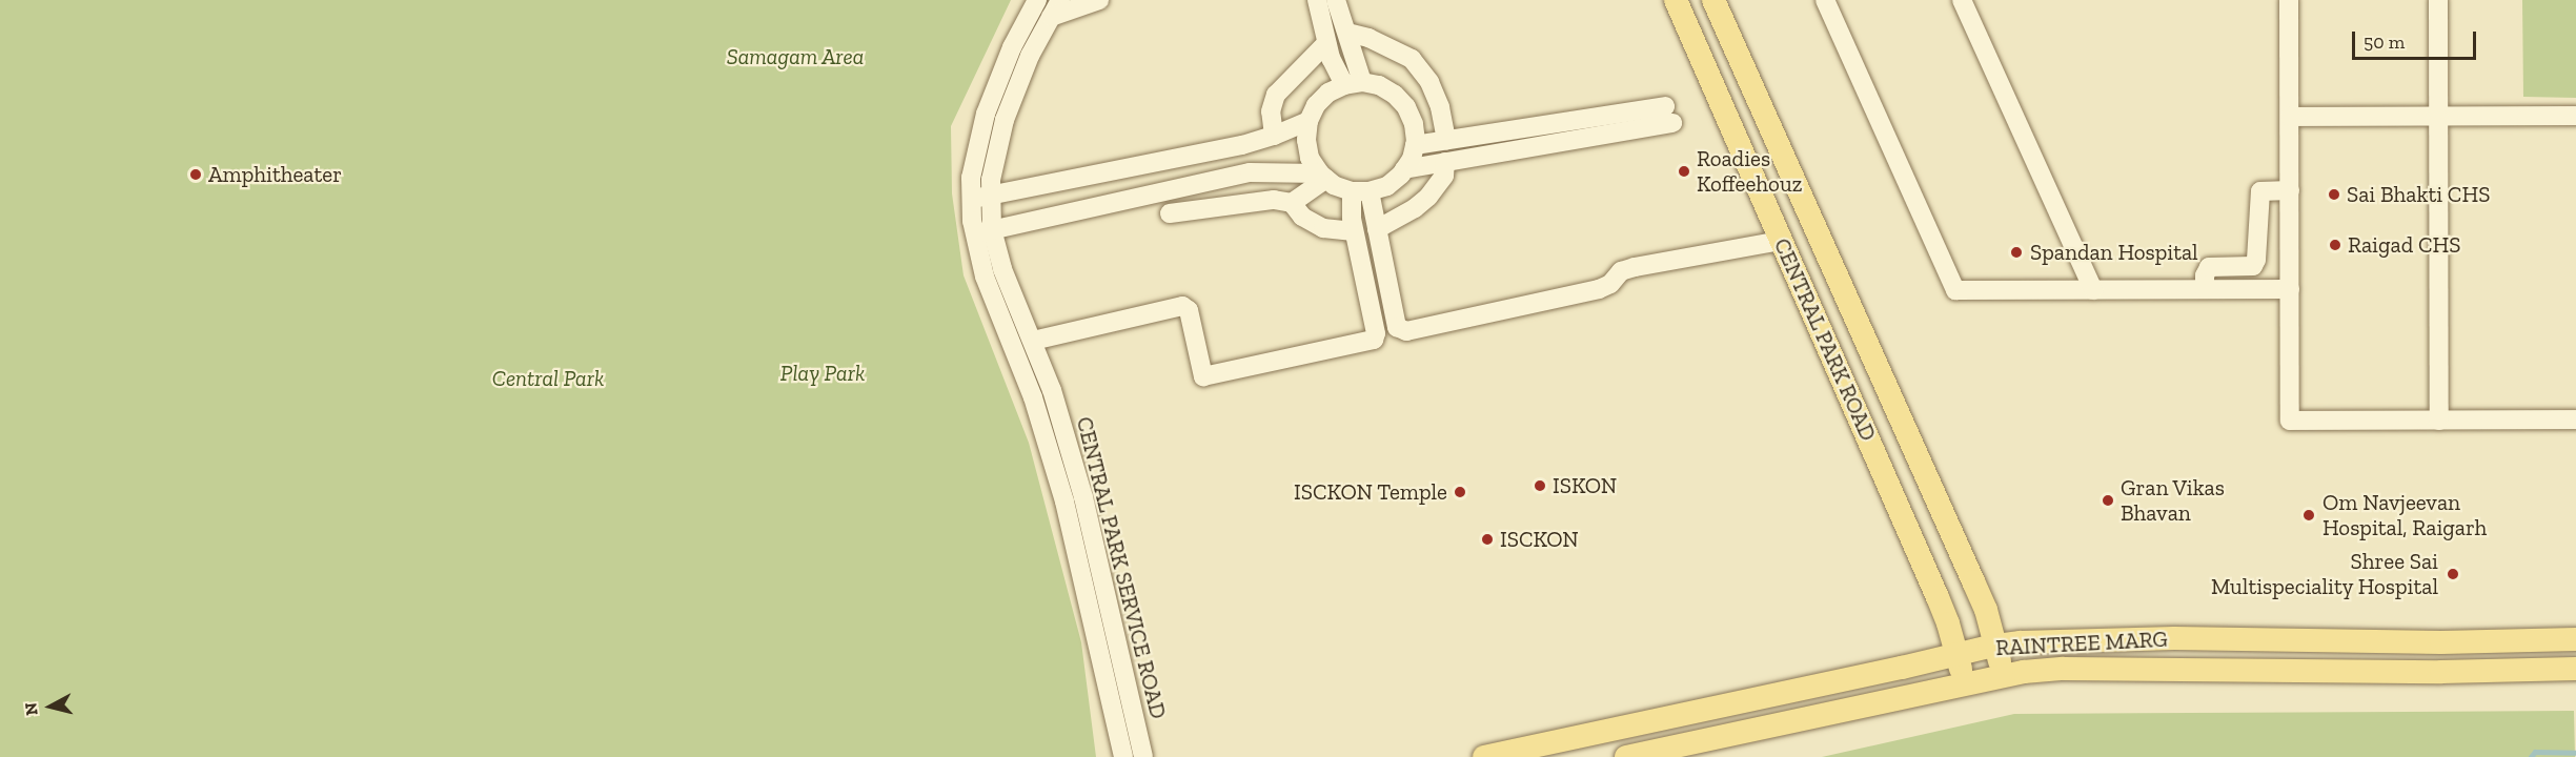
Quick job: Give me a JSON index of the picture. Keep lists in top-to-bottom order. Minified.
{"streets":{"main road":["CENTRAL PARK ROAD","RAINTREE MARG"],"street":["CENTRAL PARK SERVICE ROAD"]},"crossings":[["CENTRAL PARK ROAD","RAINTREE MARG"]],"parks":["Samagam Area","Play Park","Central Park"],"places":["Roadies Koffeehouz","Amphitheater","Sai Bhakti CHS","Raigad CHS","Spandan Hospital","ISKON","ISCKON Temple","Gran Vikas Bhavan","Om Navjeevan Hospital, Raigarh","ISCKON","Shree Sai Multispeciality Hospital"],"scale_bar":"50 m","north":"left"}
